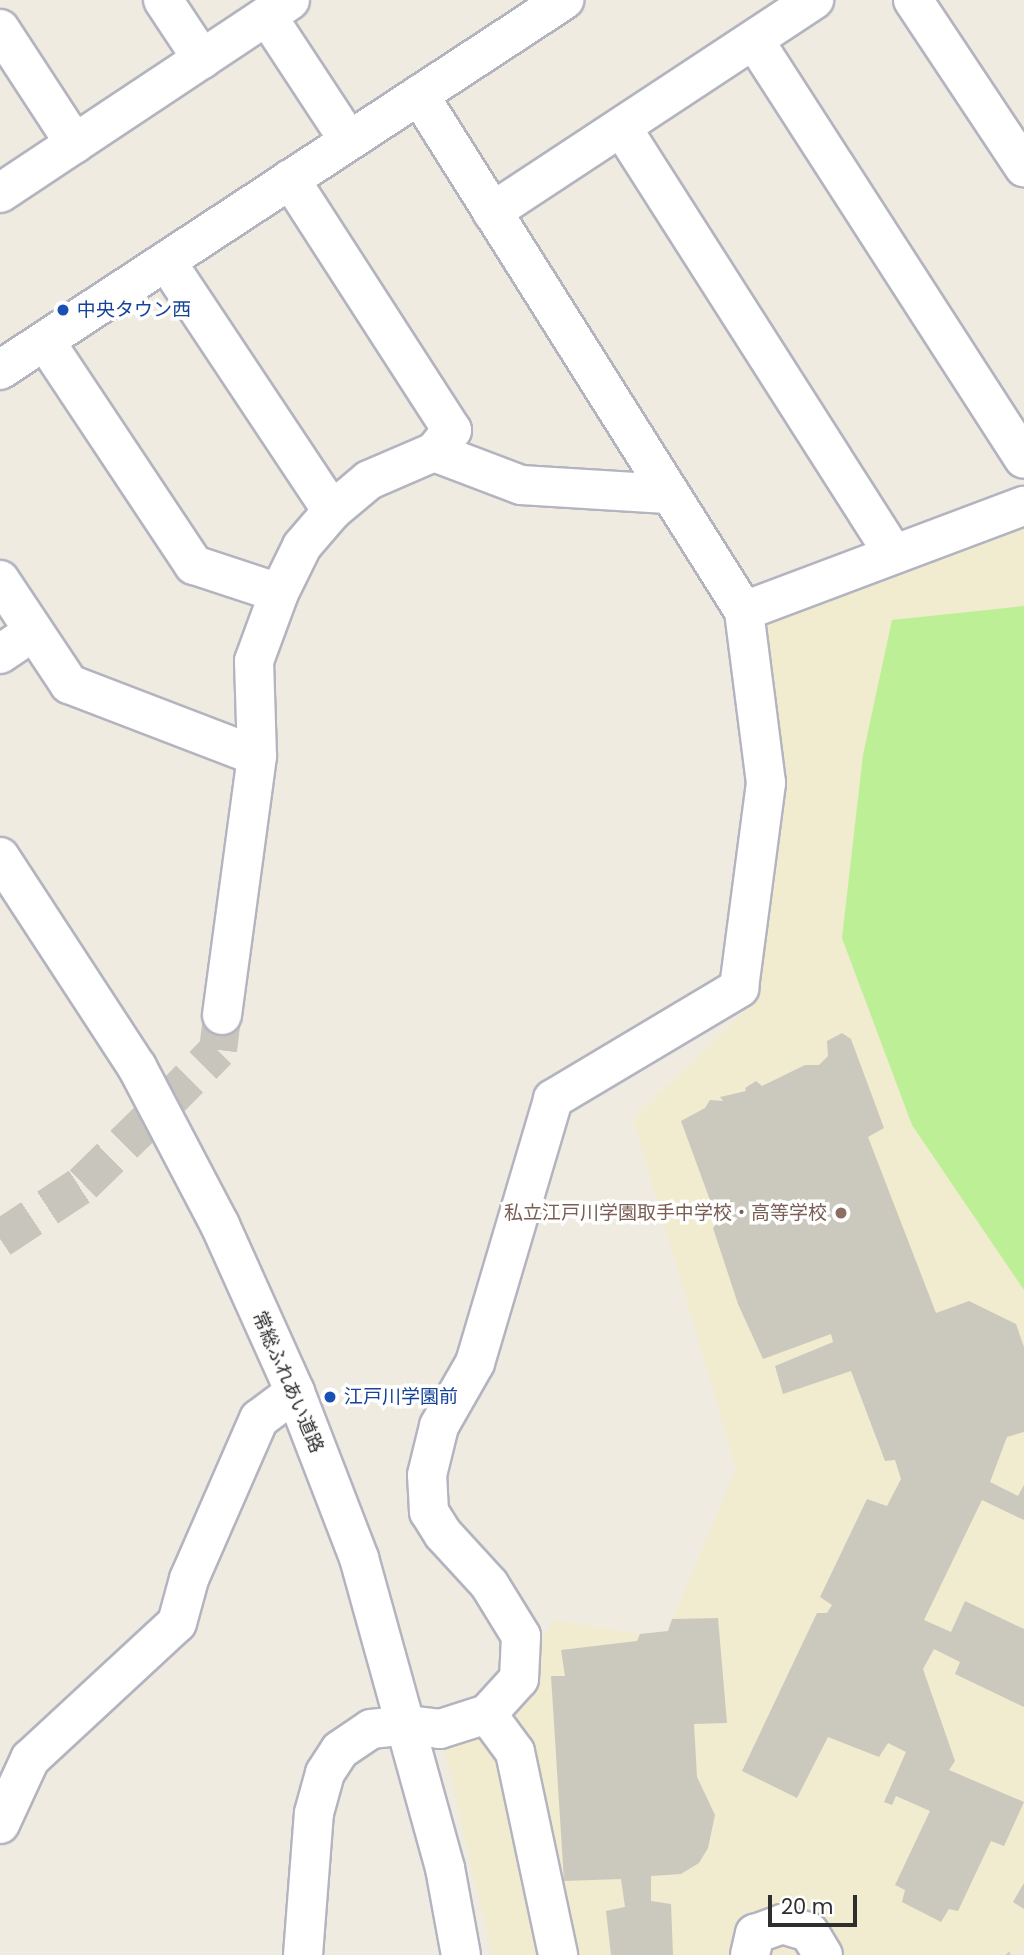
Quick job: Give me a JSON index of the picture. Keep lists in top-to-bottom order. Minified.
{"streets":{"street":["常総ふれあい道路"]},"places":["中央タウン西","私立江戸川学園取手中学校・高等学校","江戸川学園前"],"scale_bar":"20 m"}
